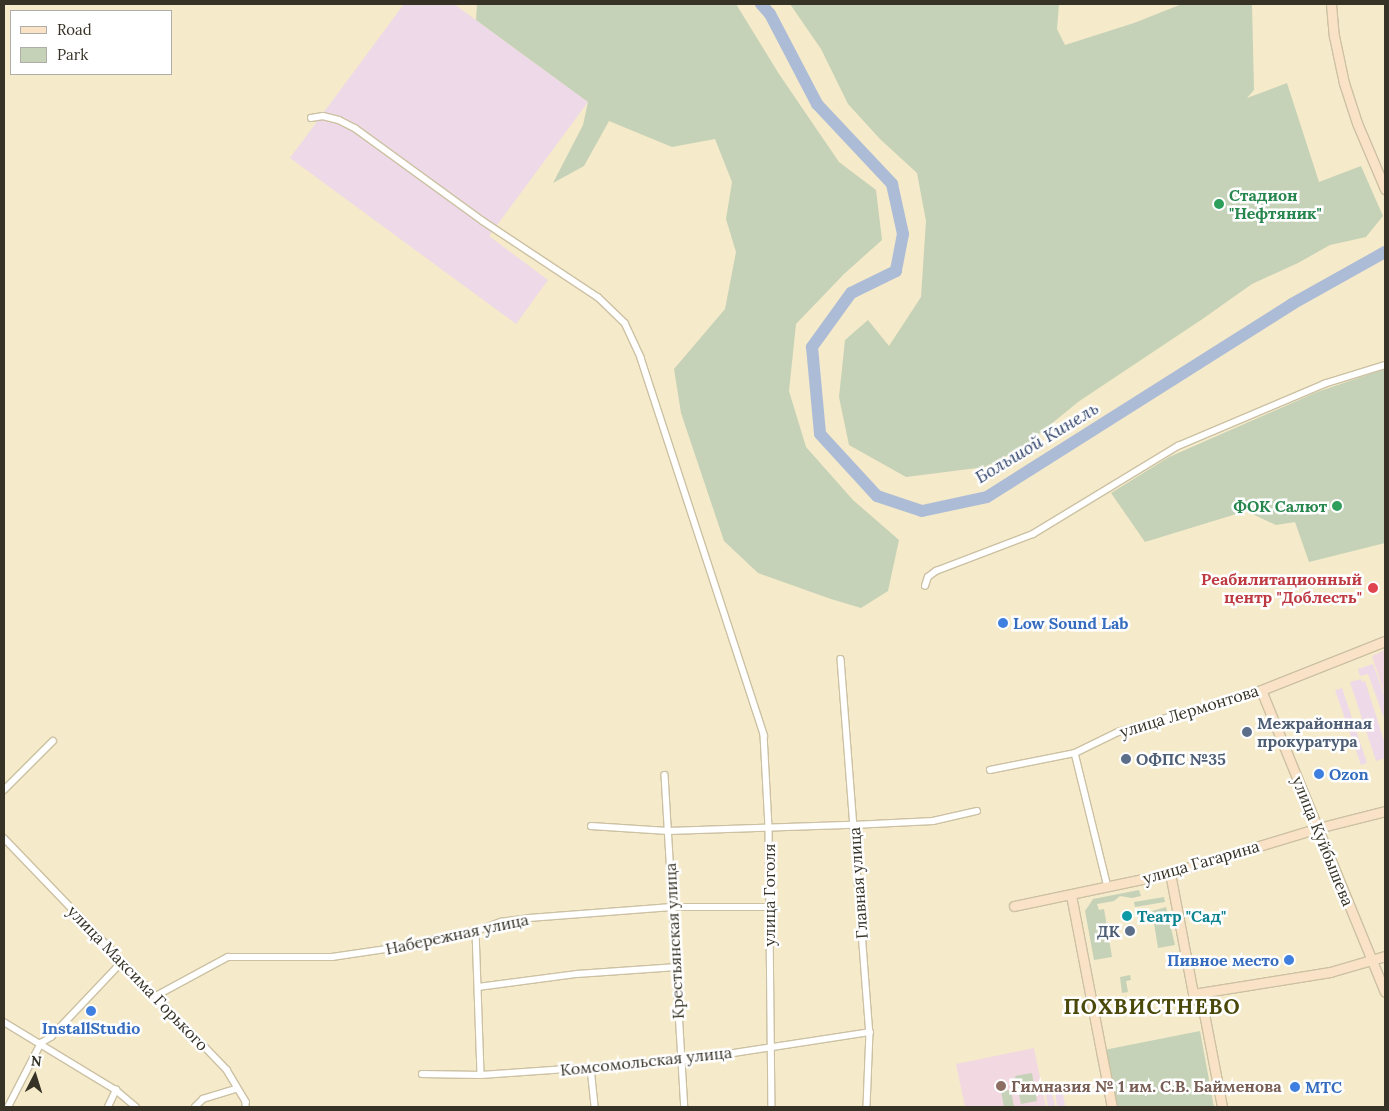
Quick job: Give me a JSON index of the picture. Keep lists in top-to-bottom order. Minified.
{"streets":{"street":["улица Лермонтова","улица Куйбышева","улица Гагарина","Главная улица","улица Гоголя","Набережная улица","Крестьянская улица","улица Максима Горького","Комсомольская улица"]},"crossings":[["улица Лермонтова","улица Куйбышева"],["улица Куйбышева","улица Гагарина"],["Главная улица","Комсомольская улица"],["улица Гоголя","Набережная улица"],["улица Гоголя","Комсомольская улица"],["Набережная улица","Крестьянская улица"],["Набережная улица","улица Максима Горького"],["Крестьянская улица","Комсомольская улица"]],"districts":["ПОХВИСТНЕВО"],"water":["Большой Кинель"],"places":["Стадион \"Нефтяник\"","ФОК Салют","Реабилитационный центр \"Доблесть\"","Low Sound Lab","Межрайонная прокуратура","ОФПС №35","Ozon","Театр \"Сад\"","ДК","Пивное место","InstallStudio","Гимназия № 1 им. С.В. Байменова","МТС"],"legend":["Road","Park"],"north":"top"}
